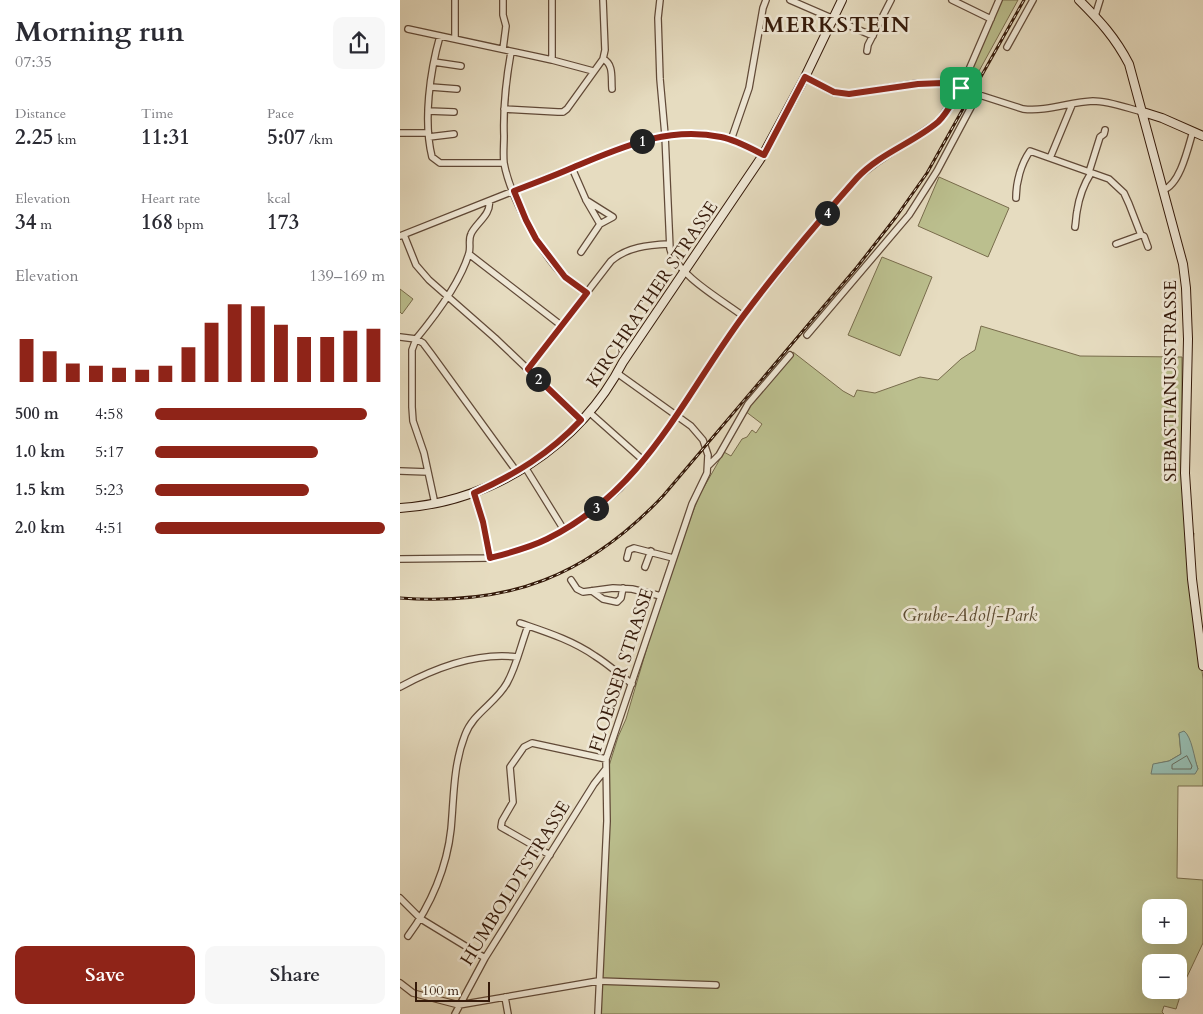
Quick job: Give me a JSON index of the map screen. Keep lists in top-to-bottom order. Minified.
{"streets":{"main road":["KIRCHRATHER STRASSE","SEBASTIANUSSTRASSE"],"street":["FLOESSER STRASSE","HUMBOLDTSTRASSE"]},"crossings":[["KIRCHRATHER STRASSE","FLOESSER STRASSE"],["FLOESSER STRASSE","HUMBOLDTSTRASSE"]],"districts":["MERKSTEIN"],"parks":["Grube-Adolf-Park"],"scale_bar":"100 m","page":{"heading":["Morning run","07:35"],"stats":[["Distance","2.25 km"],["Time","11:31"],["Pace","5:07 /km"],["Elevation","34 m"],["Heart rate","168 bpm"],["kcal","173"]],"pins":["1","4","2","3"],"chart":["Elevation","139–169 m"],"list":[{"name":"500 m","note":"4:58"},{"name":"1.0 km","note":"5:17"},{"name":"1.5 km","note":"5:23"},{"name":"2.0 km","note":"4:51"}],"map_buttons":["+","−"],"buttons":["Save","Share"],"scale":"100 m"}}
